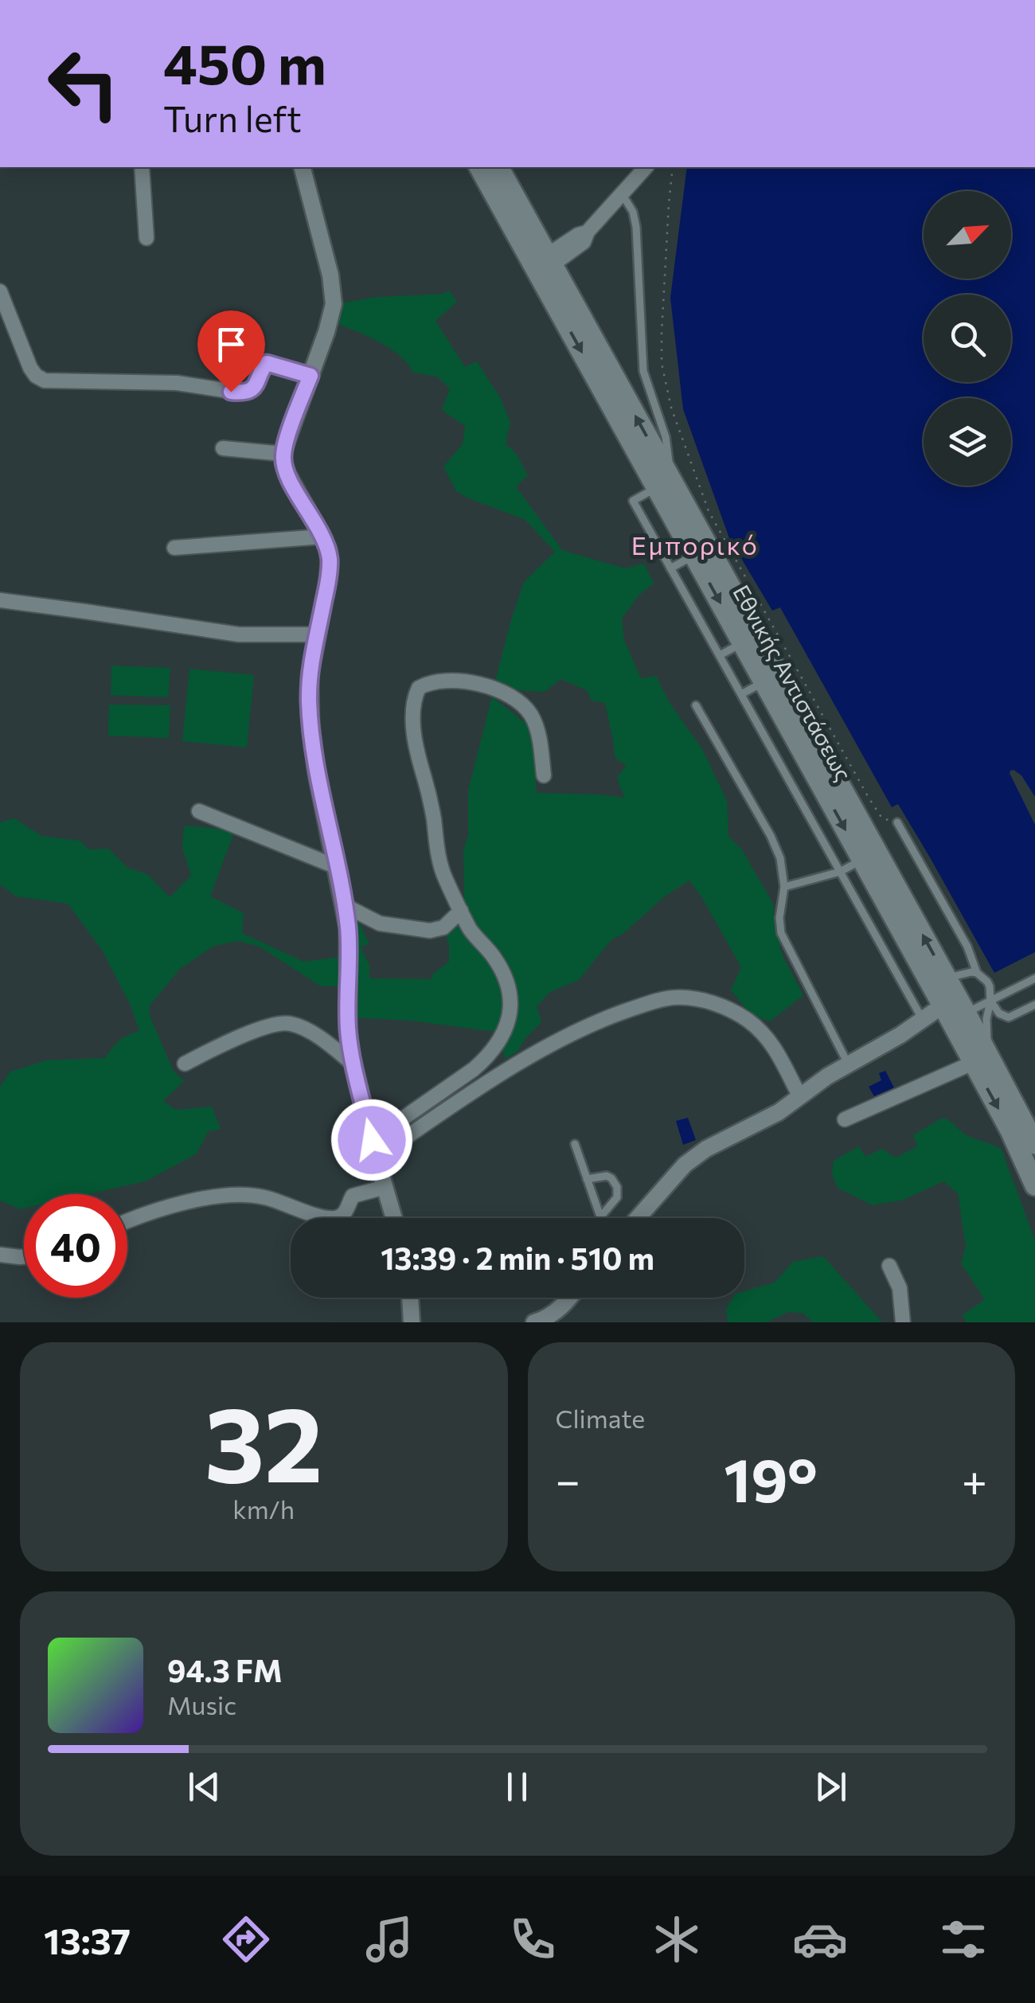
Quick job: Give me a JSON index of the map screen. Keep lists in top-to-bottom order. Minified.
{"streets":{"main road":["Εθνικής Αντιστάσεως"]},"districts":["Εμπορικό"],"north":"top right","page":{"turn":["450 m","Turn left"],"limit":"40","trip":"13:39 · 2 min · 510 m","tile":[["32","km/h"],"Climate"],"heat":["−","19°","+"],"song":["94.3 FM","Music"],"tabs":"13:37"}}
